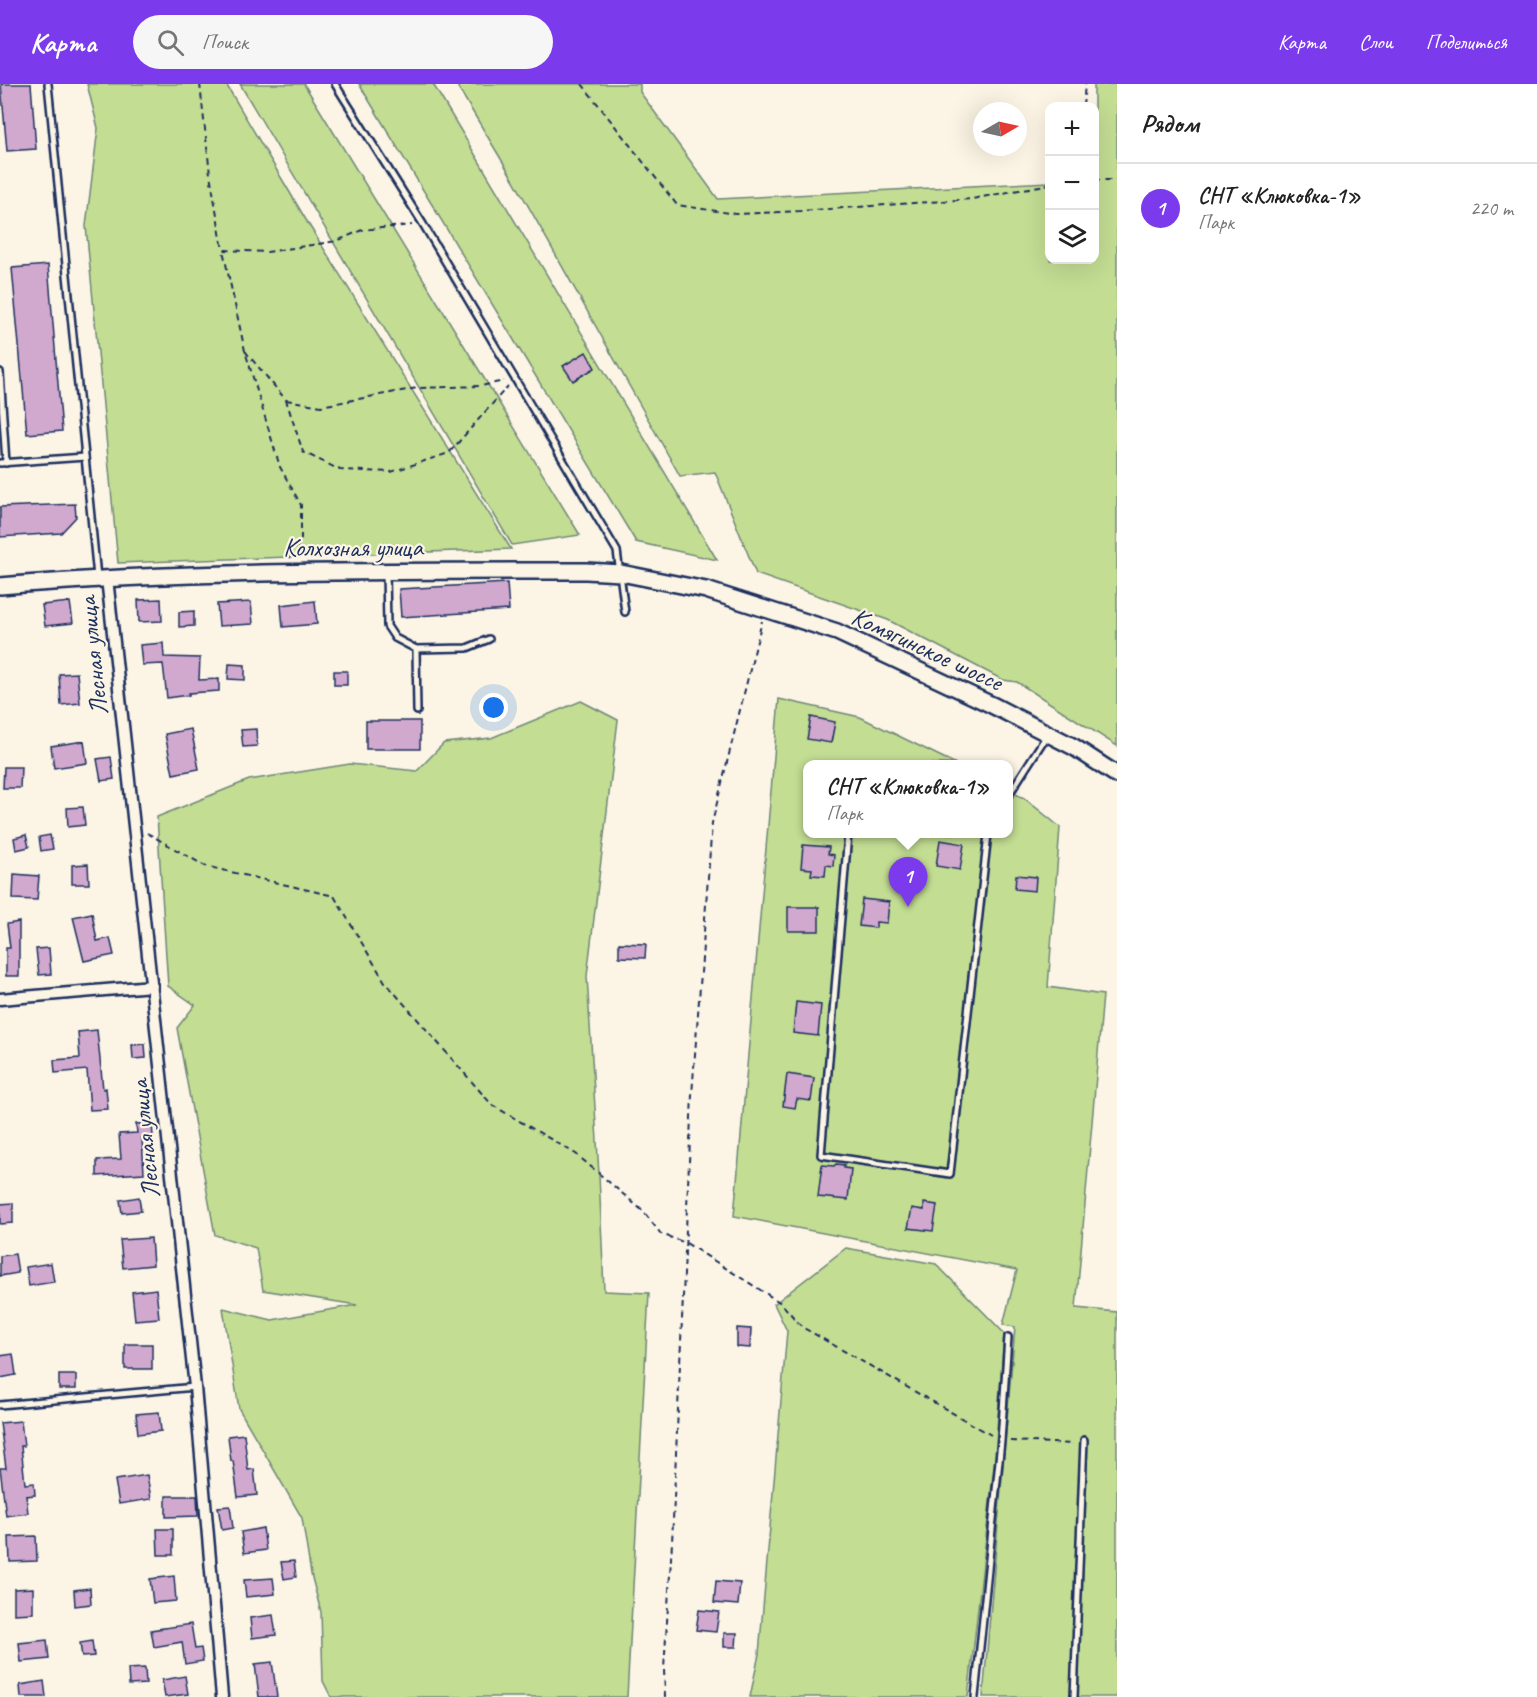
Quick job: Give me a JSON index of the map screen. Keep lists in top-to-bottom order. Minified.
{"streets":{"street":["Колхозная улица","Комягинское шоссе","Лесная улица"]},"crossings":[["Колхозная улица","Комягинское шоссе"],["Колхозная улица","Лесная улица"]],"north":"right","page":{"header":"Карта","search":"Поиск","nav":["Карта","Слои","Поделиться"],"heading":"Рядом","map_buttons":["+","−"],"list":[{"mark":"1","name":"СНТ «Клюковка-1»","note":"Парк","value":"220 m"}],"popup":["СНТ «Клюковка-1»","Парк"],"pins":"1"}}
